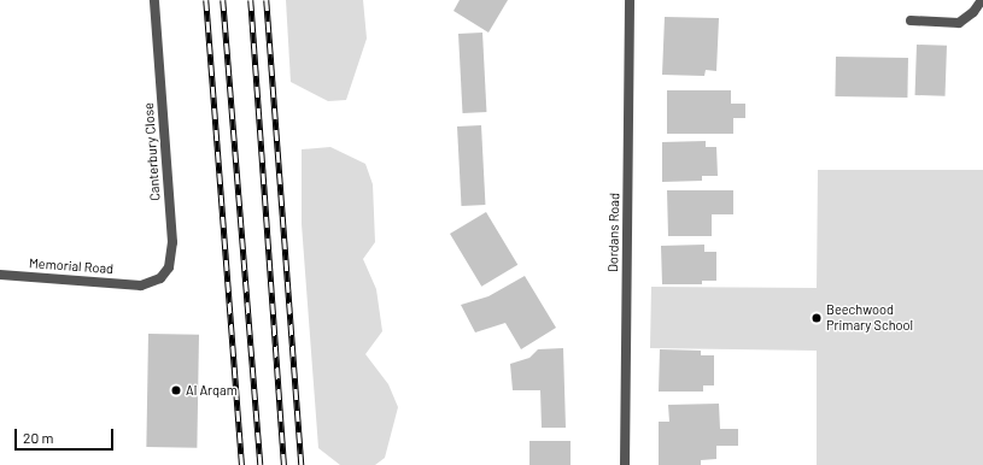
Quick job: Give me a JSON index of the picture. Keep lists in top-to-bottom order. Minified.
{"streets":{"street":["Canterbury Close","Dordans Road","Memorial Road"]},"crossings":[["Canterbury Close","Memorial Road"]],"places":["Beechwood Primary School","Al Arqam"],"scale_bar":"20 m"}
